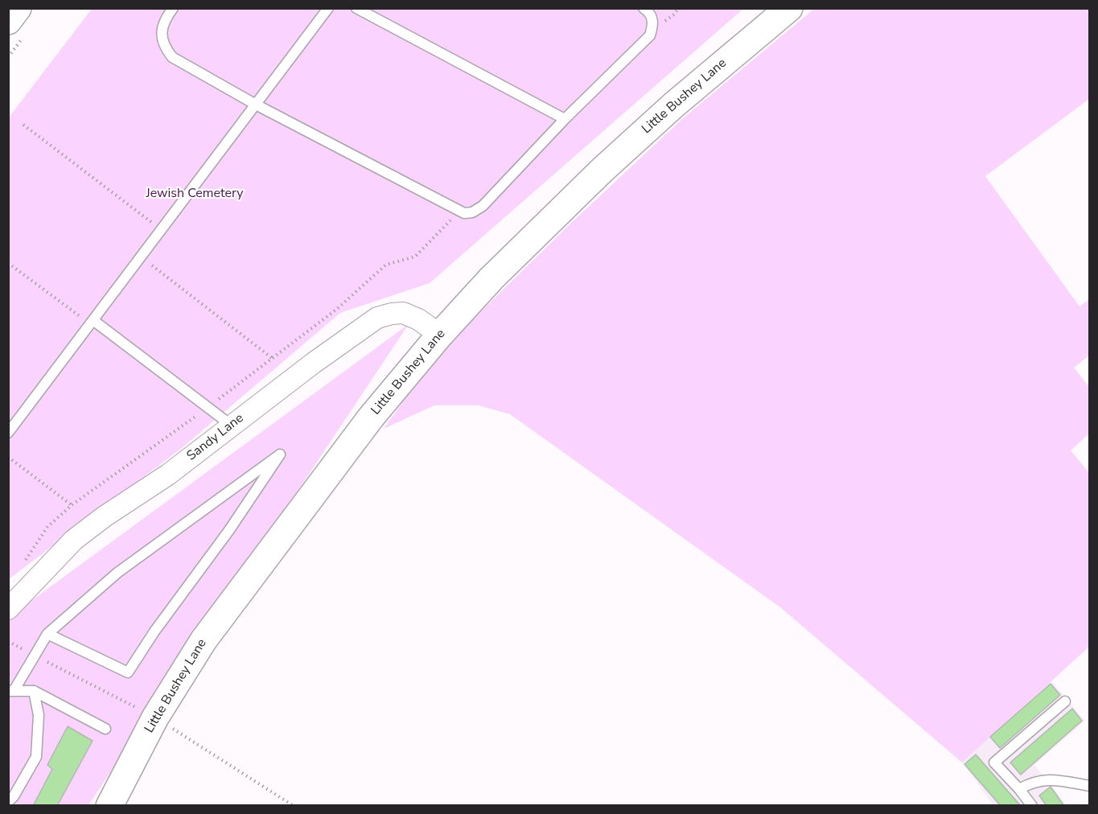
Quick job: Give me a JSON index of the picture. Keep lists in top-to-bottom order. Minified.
{"streets":{"main road":["Little Bushey Lane"],"street":["Sandy Lane"]},"crossings":[["Little Bushey Lane","Sandy Lane"]],"parks":["Jewish Cemetery"]}
